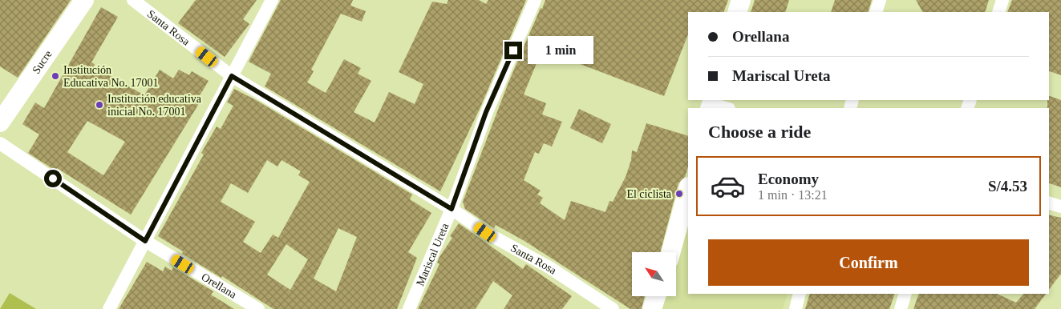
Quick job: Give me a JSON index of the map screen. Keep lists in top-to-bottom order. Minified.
{"streets":{"street":["Santa Rosa","Sucre","Mariscal Ureta","Orellana"]},"crossings":[["Santa Rosa","Mariscal Ureta"]],"places":["Institución Educativa No. 17001","Institución educativa inicial No. 17001","El ciclista"],"north":"top left","page":{"banner":["Orellana","Mariscal Ureta"],"bubble":"1 min","heading":"Choose a ride","list":[{"name":"Economy","note":"1 min · 13:21","value":"S/4.53"}],"buttons":"Confirm"}}
